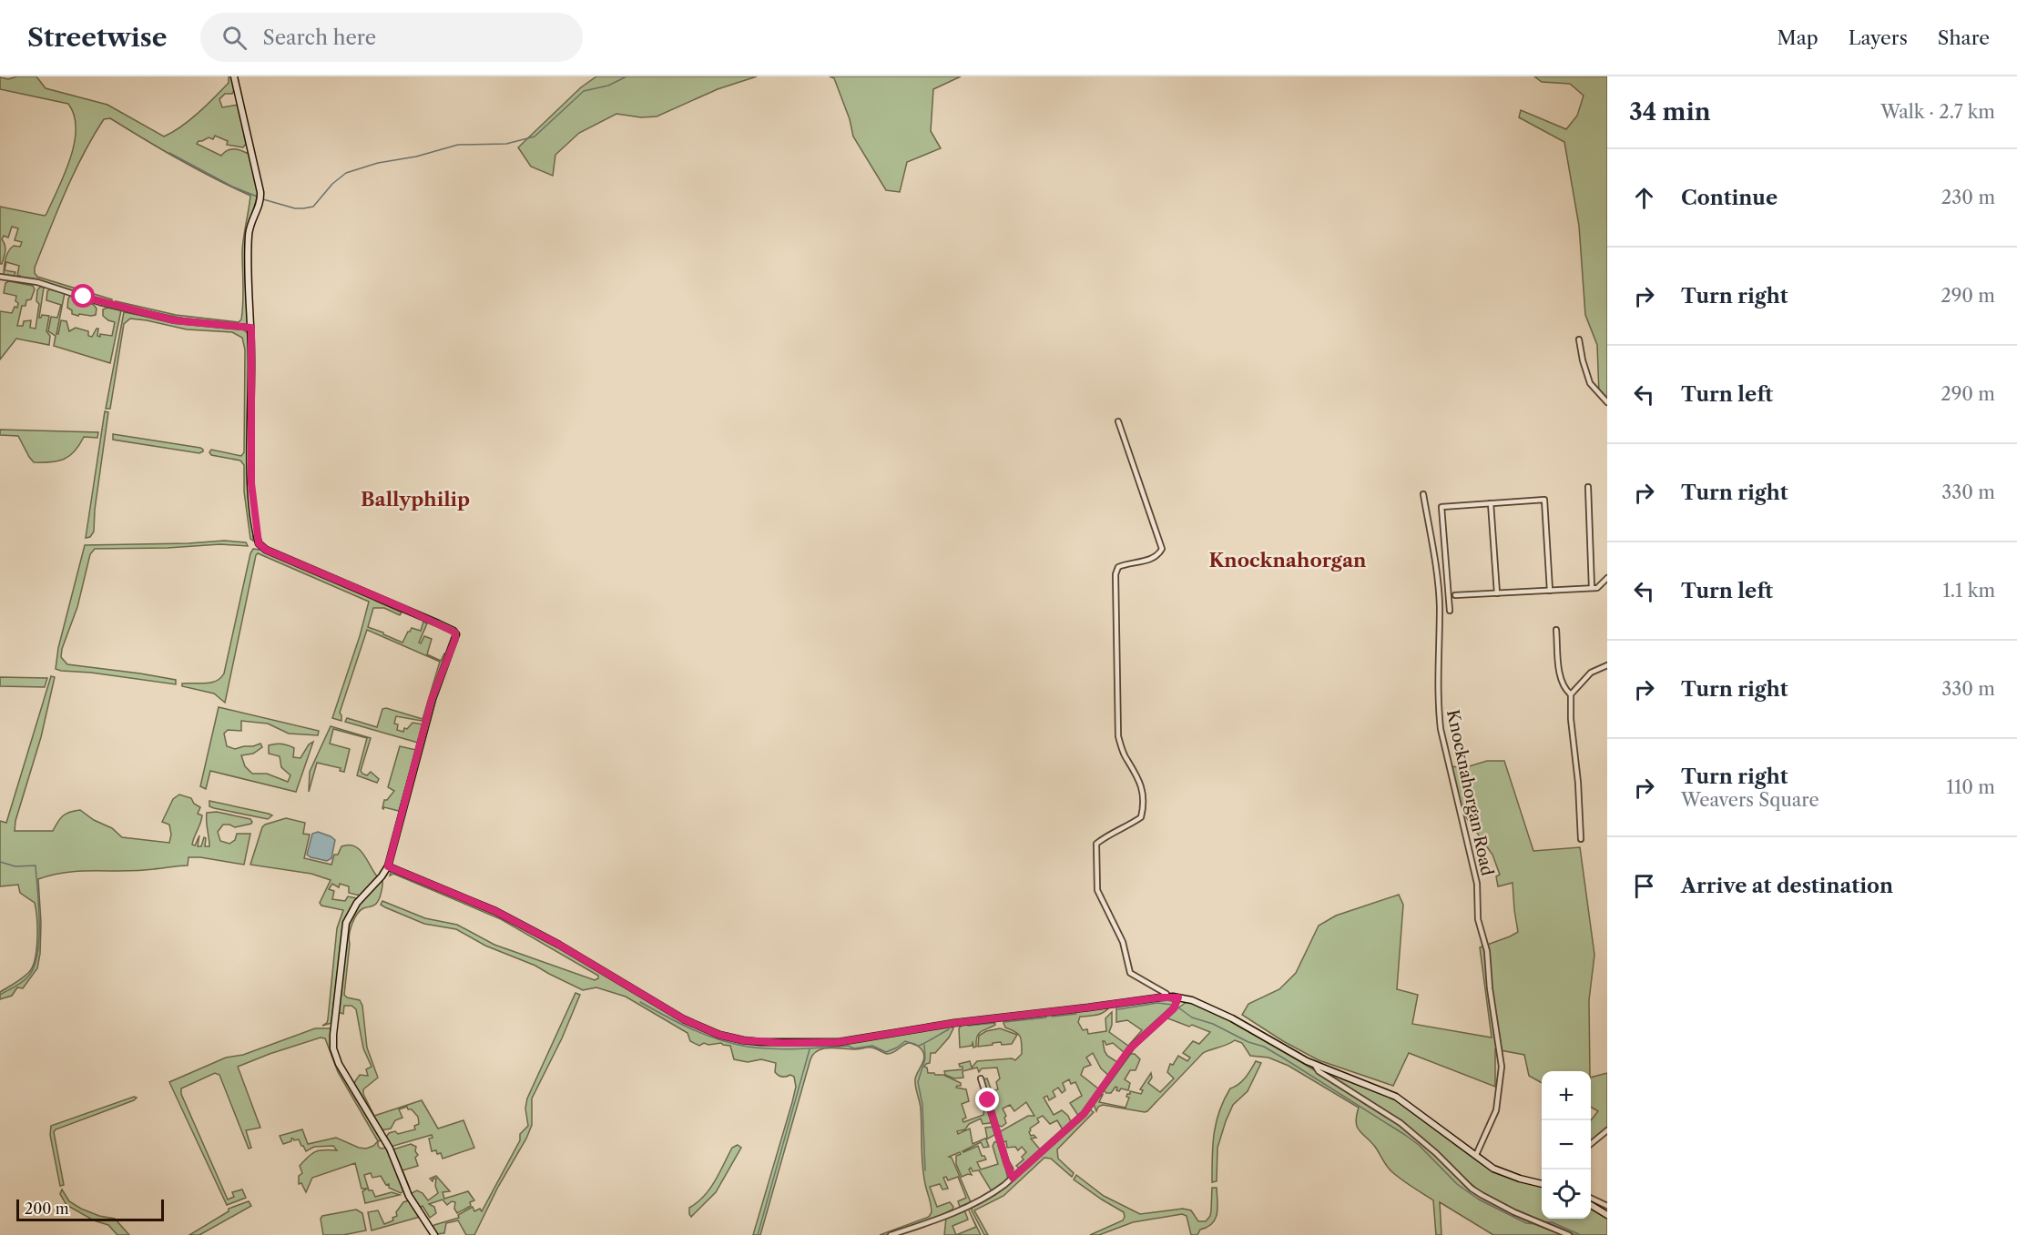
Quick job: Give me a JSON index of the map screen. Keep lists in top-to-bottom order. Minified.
{"streets":{"street":["Knocknahorgan Road"]},"districts":["Ballyphilip","Knocknahorgan"],"scale_bar":"200 m","page":{"header":"Streetwise","search":"Search here","nav":["Map","Layers","Share"],"heading":["34 min","Walk · 2.7 km"],"list":[["Continue","230 m"],["Turn right","290 m"],["Turn left","290 m"],["Turn right","330 m"],["Turn left","1.1 km"],["Turn right","330 m"],["Turn right","Weavers Square","110 m"],"Arrive at destination"],"map_buttons":["+","−"],"scale":"200 m"}}
